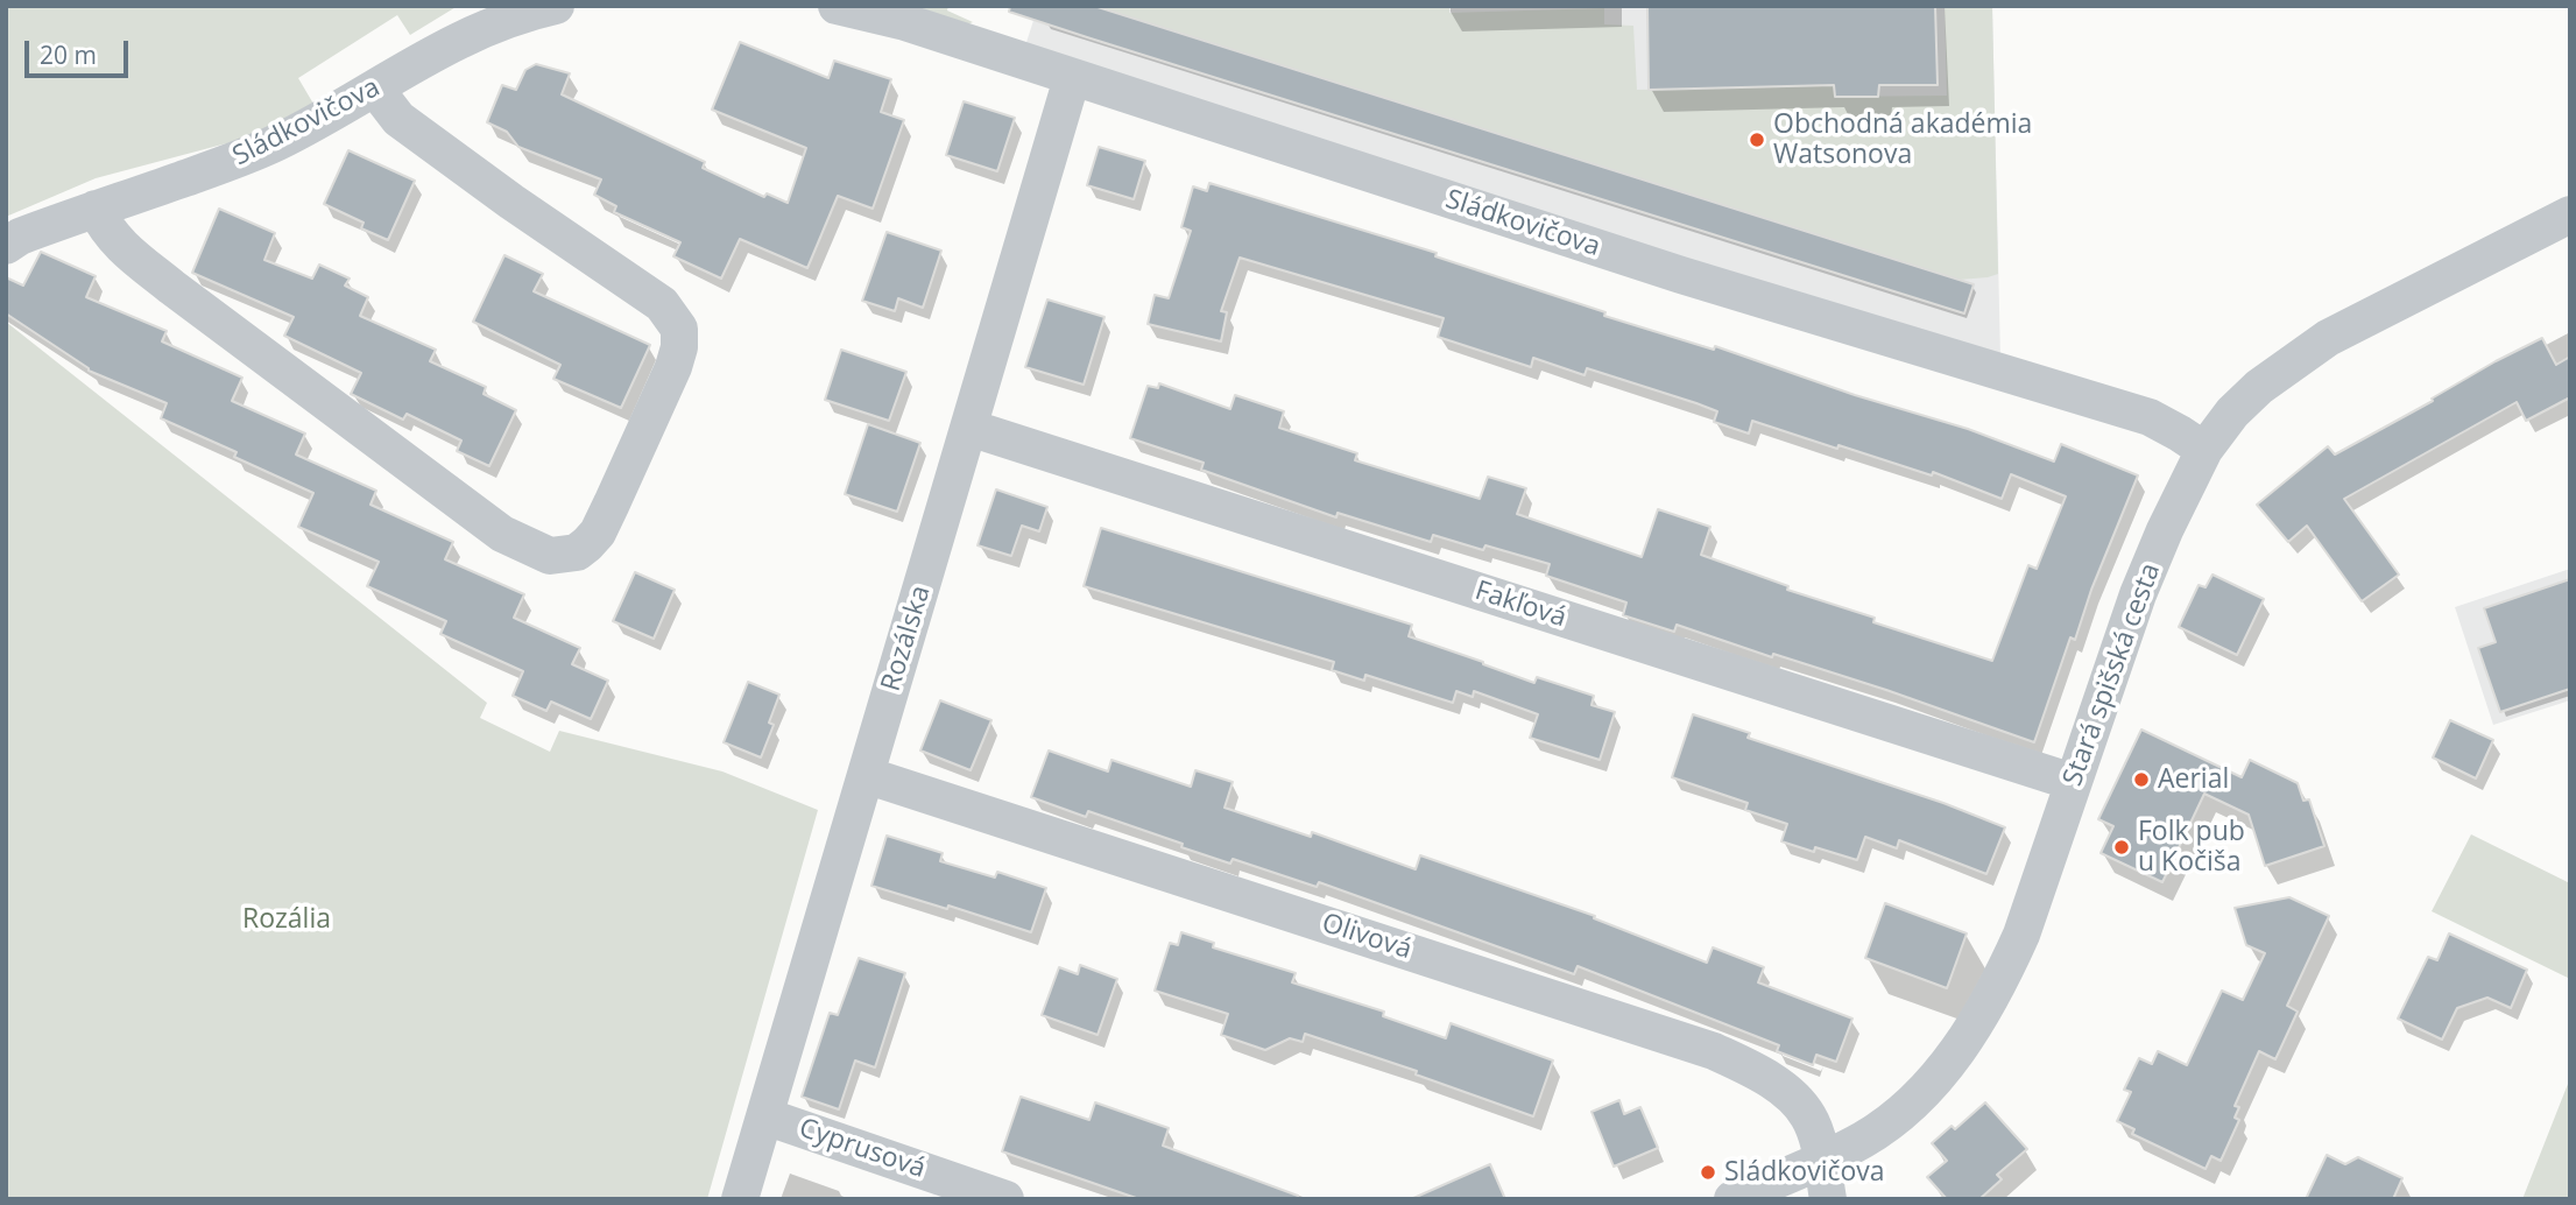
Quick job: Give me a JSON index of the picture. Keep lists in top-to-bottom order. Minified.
{"streets":{"street":["Sládkovičova","Fakľová","Rozálska","Stará spišská cesta","Olivová","Cyprusová"]},"crossings":[["Sládkovičova","Rozálska"],["Sládkovičova","Stará spišská cesta"],["Fakľová","Rozálska"],["Fakľová","Stará spišská cesta"],["Rozálska","Olivová"],["Rozálska","Cyprusová"],["Stará spišská cesta","Olivová"]],"parks":["Rozália"],"places":["Obchodná akadémia Watsonova","Aerial","Folk pub u Kočiša","Sládkovičova"],"scale_bar":"20 m"}
